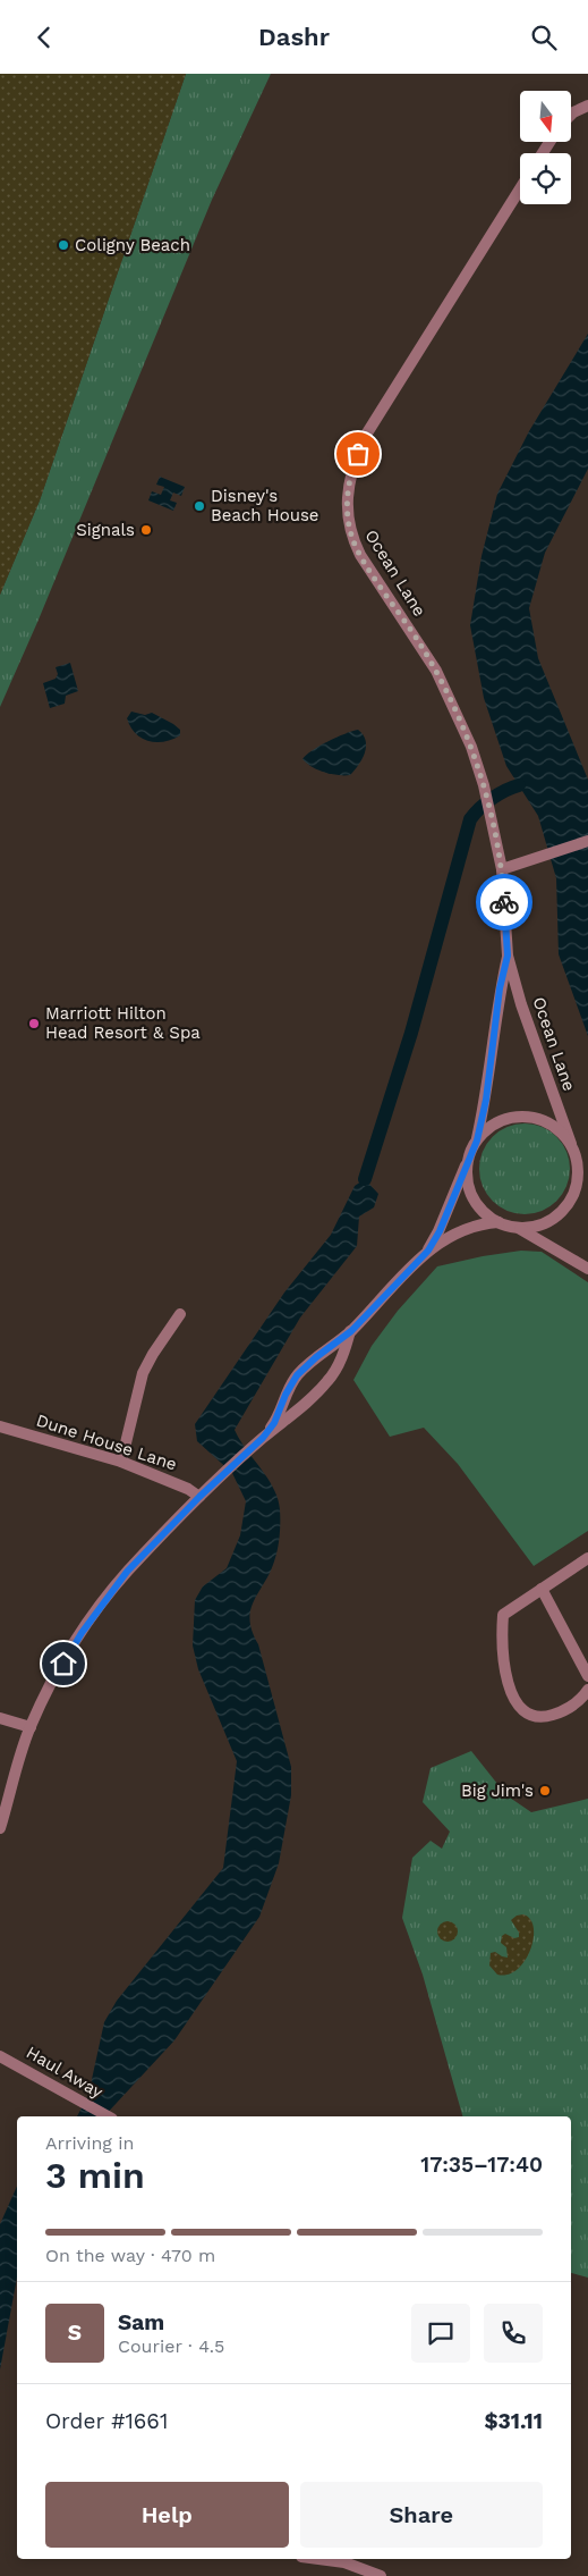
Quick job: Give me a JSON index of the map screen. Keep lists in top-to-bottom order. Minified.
{"streets":{"street":["Ocean Lane","Dune House Lane","Haul Away"]},"places":["Coligny Beach","Disney's Beach House","Signals","Marriott Hilton Head Resort & Spa","Big Jim's"],"north":"bottom","page":{"header":"Dashr","heading":["3 min","Arriving in","17:35–17:40"],"panel":["Sam","Courier · 4.5","Order #1661","$31.11"],"bar":"On the way · 470 m","round":"S","buttons":["Help","Share"]}}
